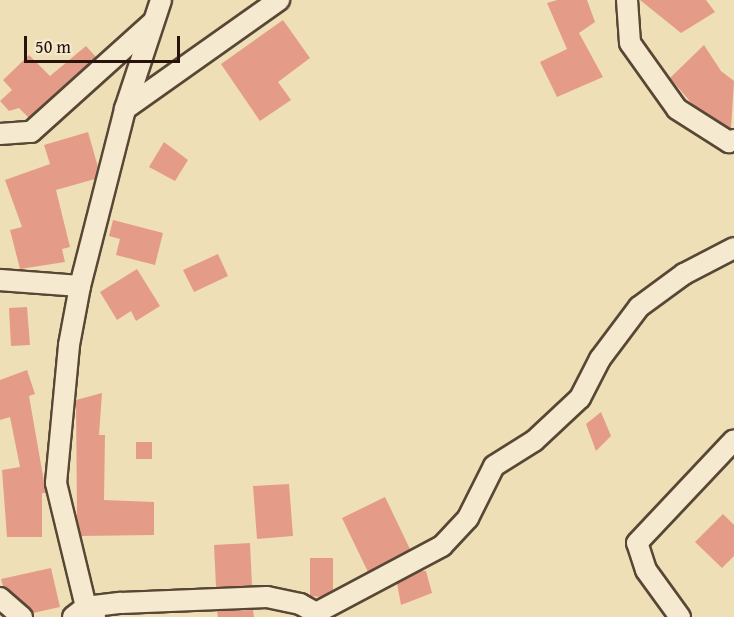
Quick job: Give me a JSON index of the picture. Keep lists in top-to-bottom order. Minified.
{"scale_bar":"50 m"}
